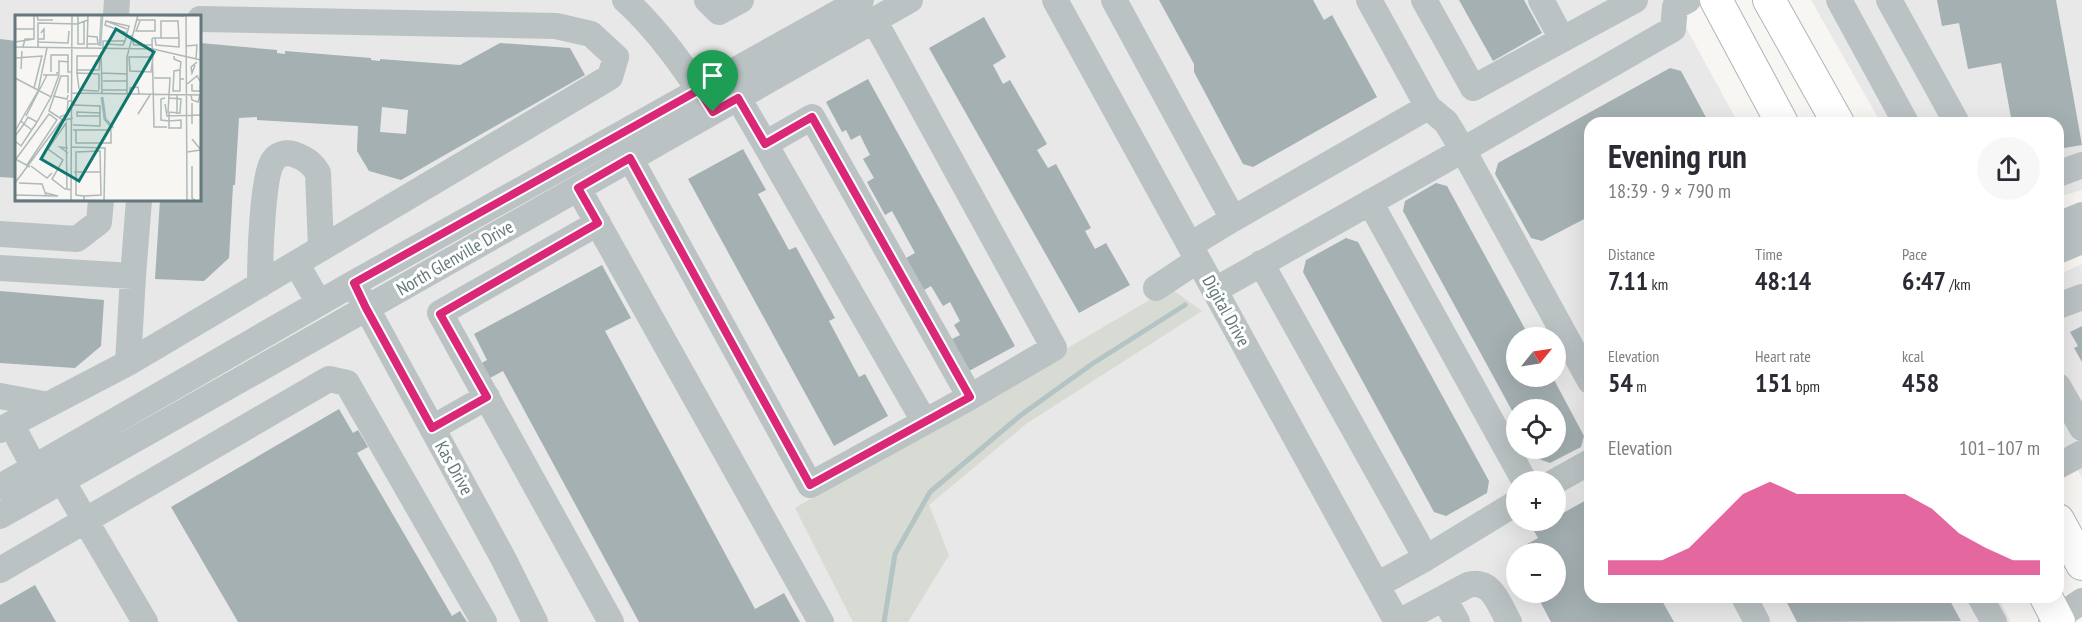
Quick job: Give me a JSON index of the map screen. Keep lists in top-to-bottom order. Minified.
{"streets":{"street":["North Glenville Drive","Digital Drive","Kas Drive"]},"crossings":[["North Glenville Drive","Kas Drive"]],"north":"top right","page":{"heading":["Evening run","18:39 · 9 × 790 m"],"stats":[["Distance","7.11 km"],["Time","48:14"],["Pace","6:47 /km"],["Elevation","54 m"],["Heart rate","151 bpm"],["kcal","458"]],"map_buttons":["+","−"],"chart":["Elevation","101–107 m"]}}
